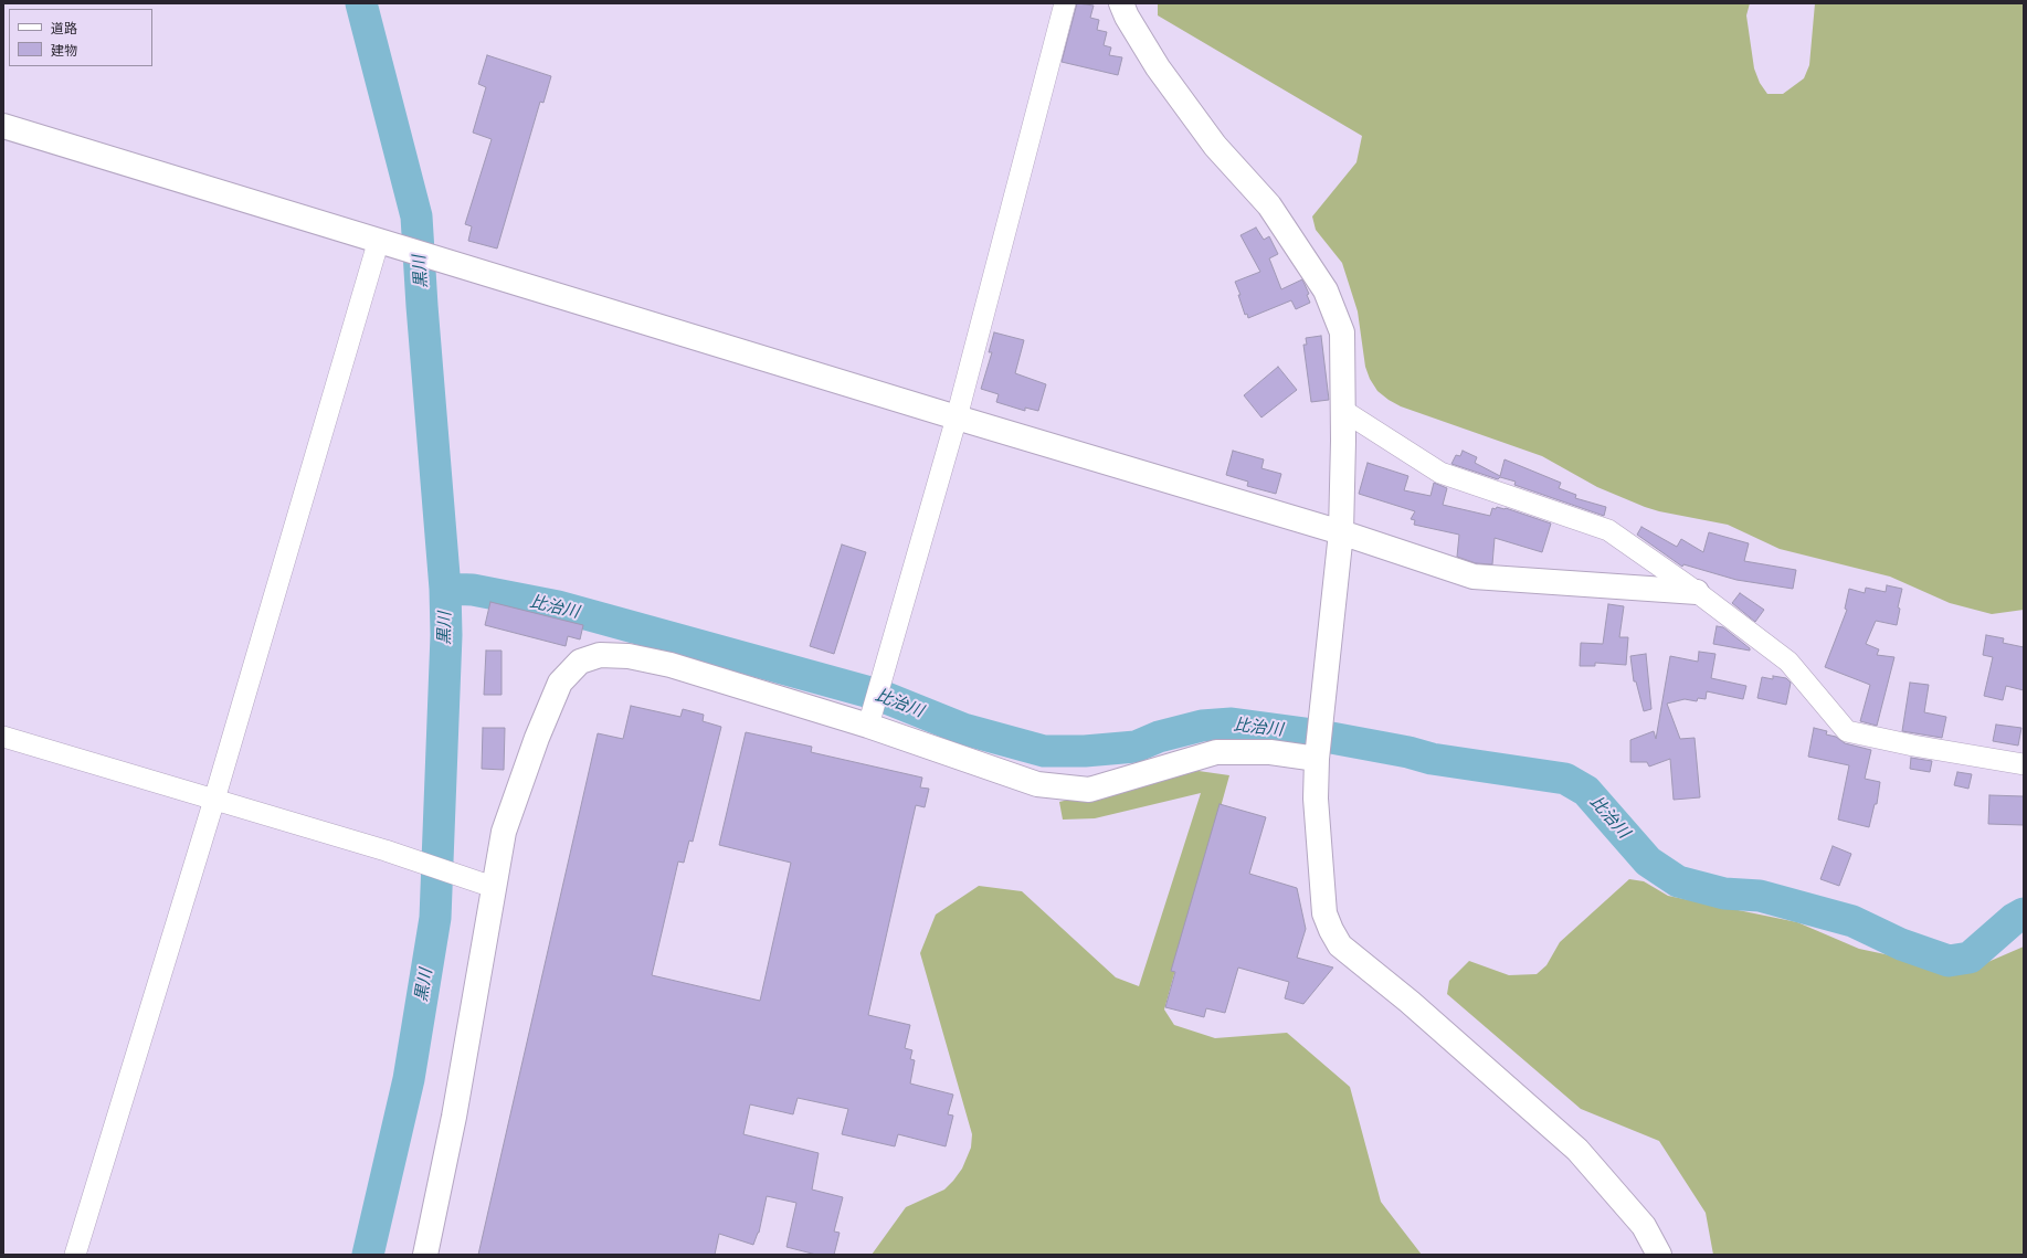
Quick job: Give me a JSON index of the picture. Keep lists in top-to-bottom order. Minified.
{"water":["黒川","比治川"],"legend":["道路","建物"]}
